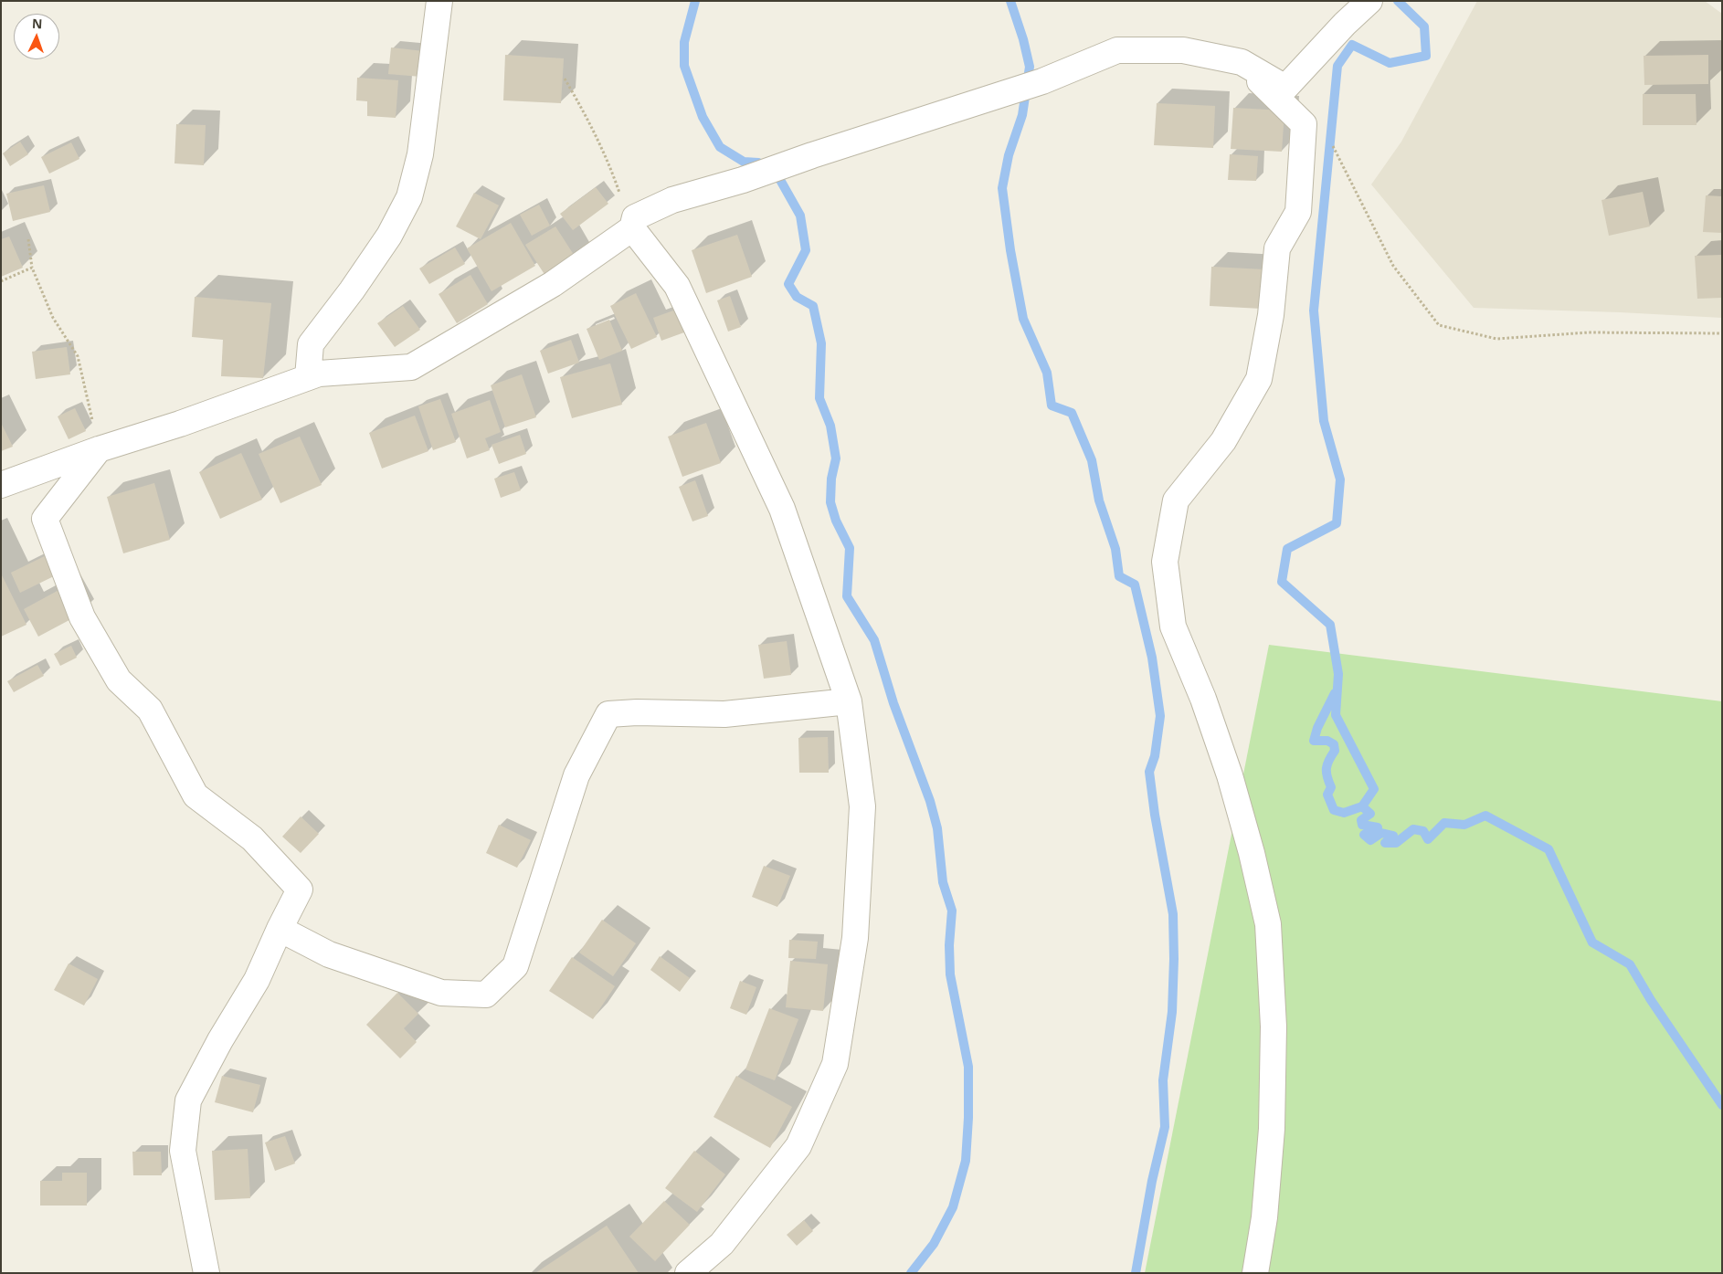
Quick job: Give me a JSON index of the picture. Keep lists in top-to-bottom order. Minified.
{"north":"top"}
